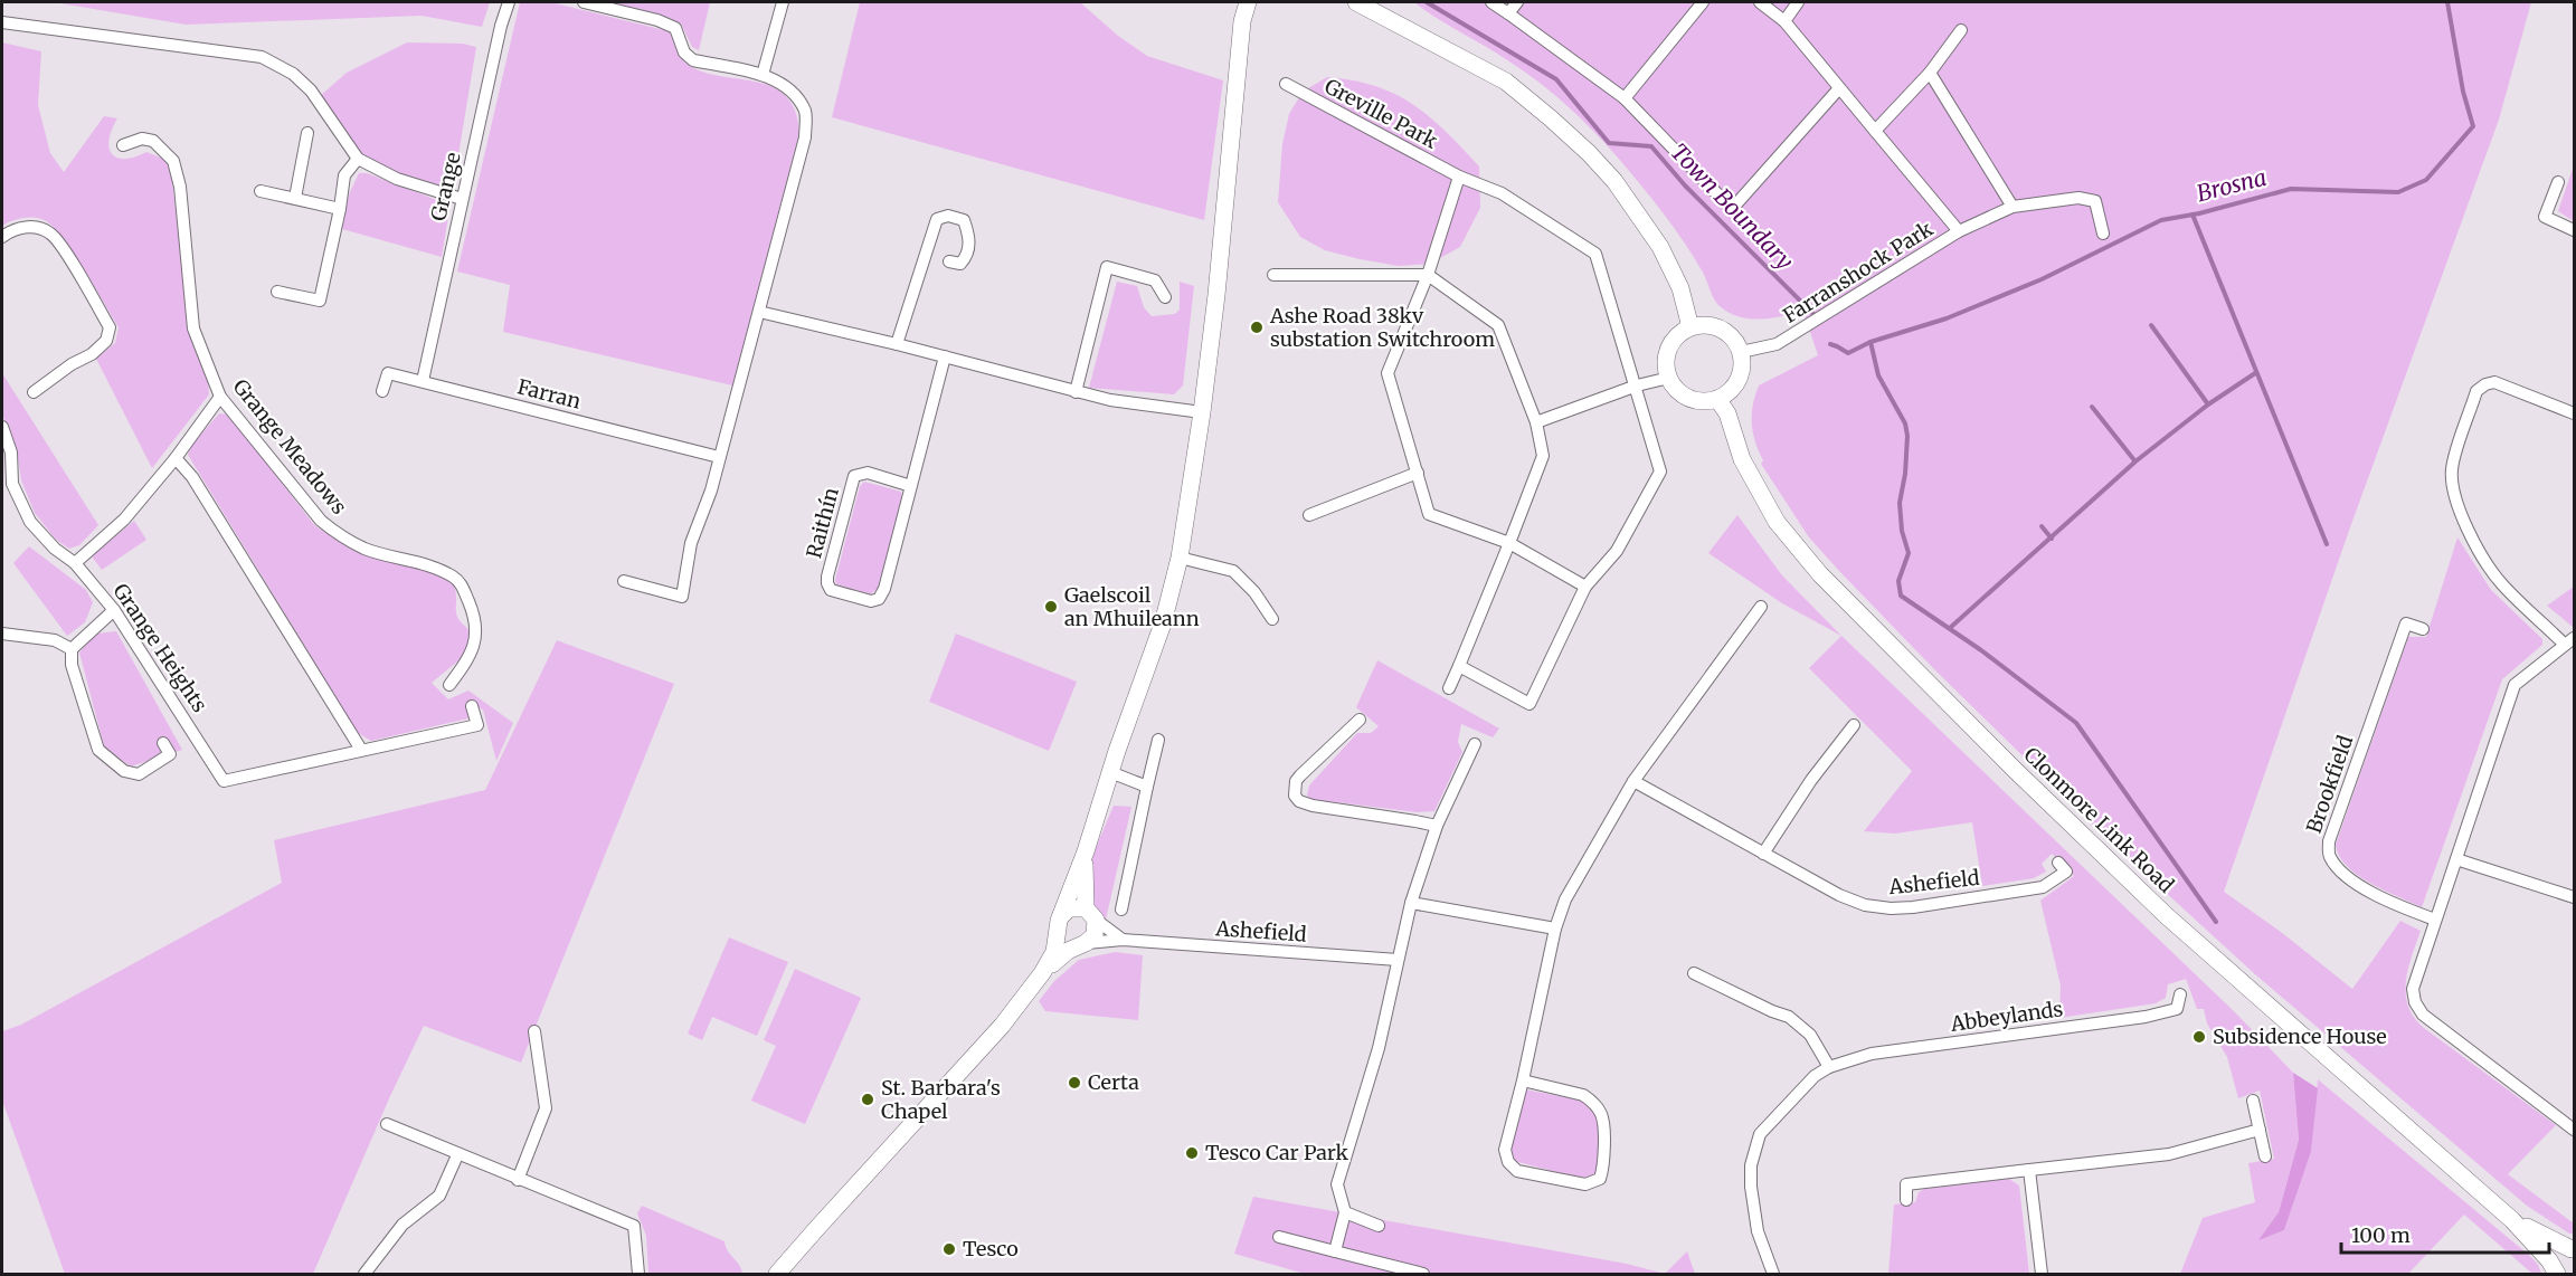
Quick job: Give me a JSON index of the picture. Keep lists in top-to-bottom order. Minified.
{"streets":{"main road":["Clonmore Link Road"],"street":["Greville Park","Grange","Farranshock Park","Farran","Grange Meadows","Raithín","Grange Heights","Brookfield","Ashefield","Abbeylands"]},"crossings":[["Grange","Farran"],["Farranshock Park","Clonmore Link Road"]],"water":["Brosna","Town Boundary"],"places":["Ashe Road 38kv substation Switchroom","Gaelscoil an Mhuileann","Subsidence House","Certa","St. Barbara's Chapel","Tesco Car Park","Tesco"],"scale_bar":"100 m"}
